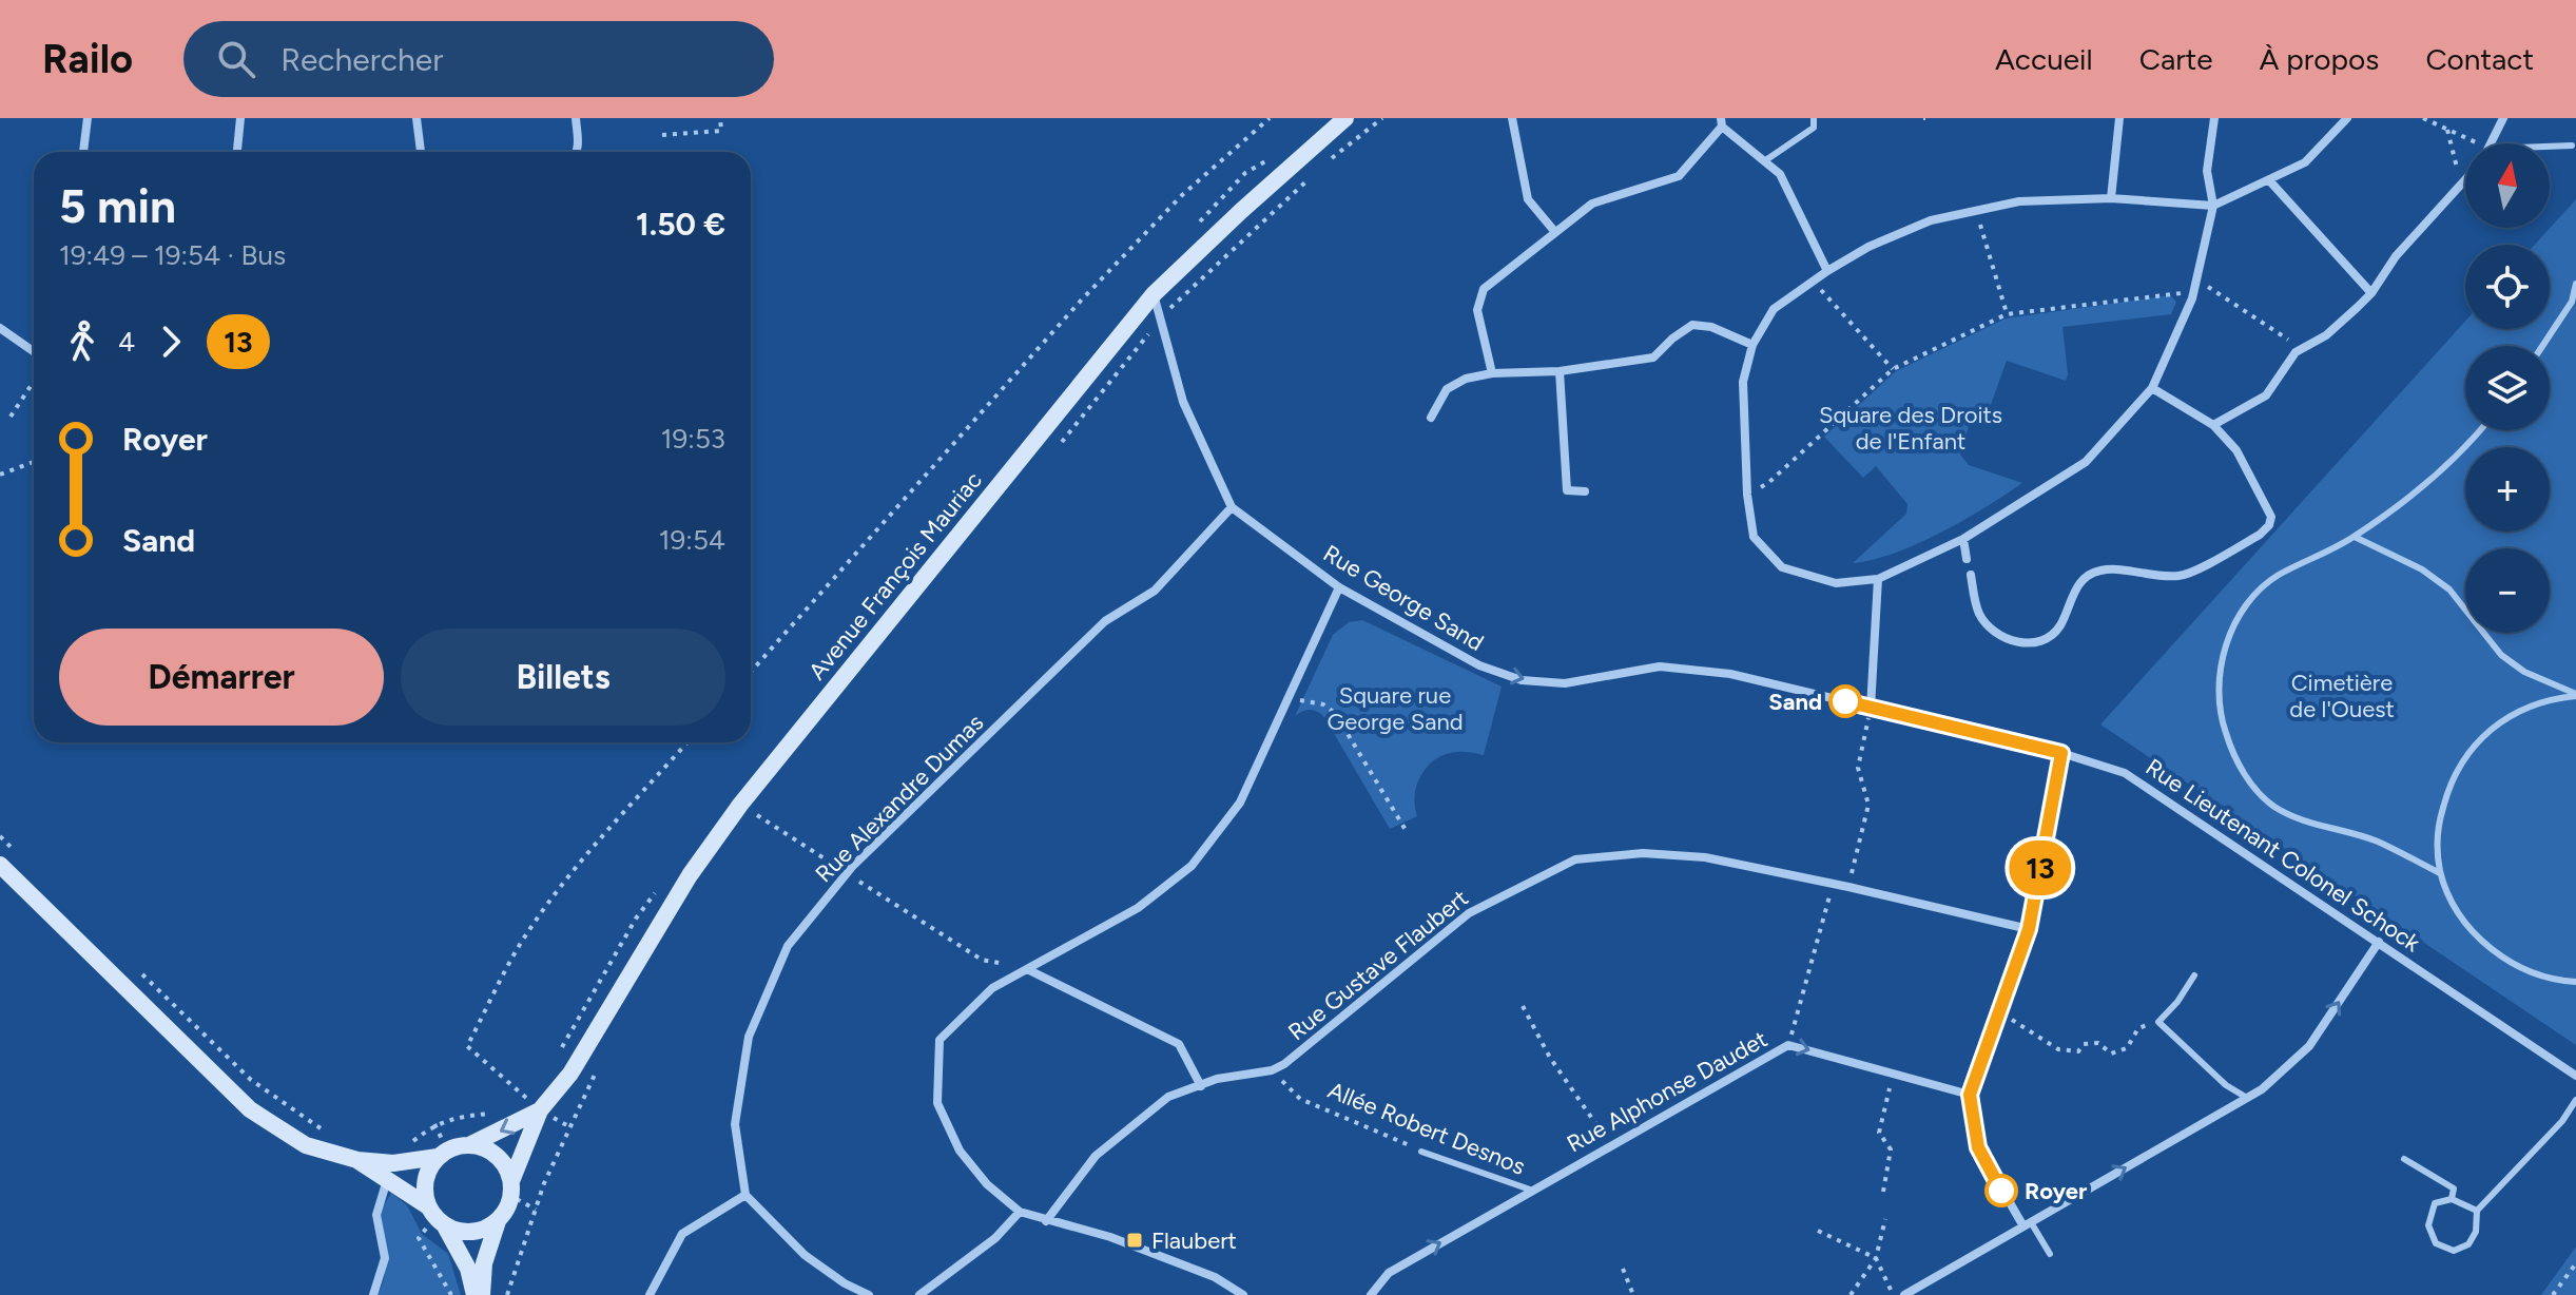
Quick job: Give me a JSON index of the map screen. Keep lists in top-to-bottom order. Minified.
{"streets":{"street":["Avenue François Mauriac","Rue George Sand","Rue Alexandre Dumas","Rue Lieutenant Colonel Schock","Rue Gustave Flaubert","Rue Alphonse Daudet"],"lane":["Allée Robert Desnos"]},"crossings":[["Avenue François Mauriac","Rue George Sand"],["Rue George Sand","Rue Alexandre Dumas"],["Rue George Sand","Rue Lieutenant Colonel Schock"],["Rue Gustave Flaubert","Allée Robert Desnos"],["Rue Alphonse Daudet","Allée Robert Desnos"]],"one_way":["Rue George Sand","Rue Alphonse Daudet"],"parks":["Square des Droits de l'Enfant","Cimetière de l'Ouest","Square rue George Sand"],"places":{"other":["Sand","Royer"],"transit":["Flaubert"]},"lines":["bus line 13"],"north":"top","page":{"header":"Railo","search":"Rechercher","nav":["Accueil","Carte","À propos","Contact"],"on_map":"13","map_buttons":["+","−"],"heading":["5 min","19:49 – 19:54 · Bus","1.50 €"],"legs":["4","13"],"list":[{"name":"Royer","value":"19:53"},{"name":"Sand","value":"19:54"}],"buttons":["Démarrer","Billets"]}}
